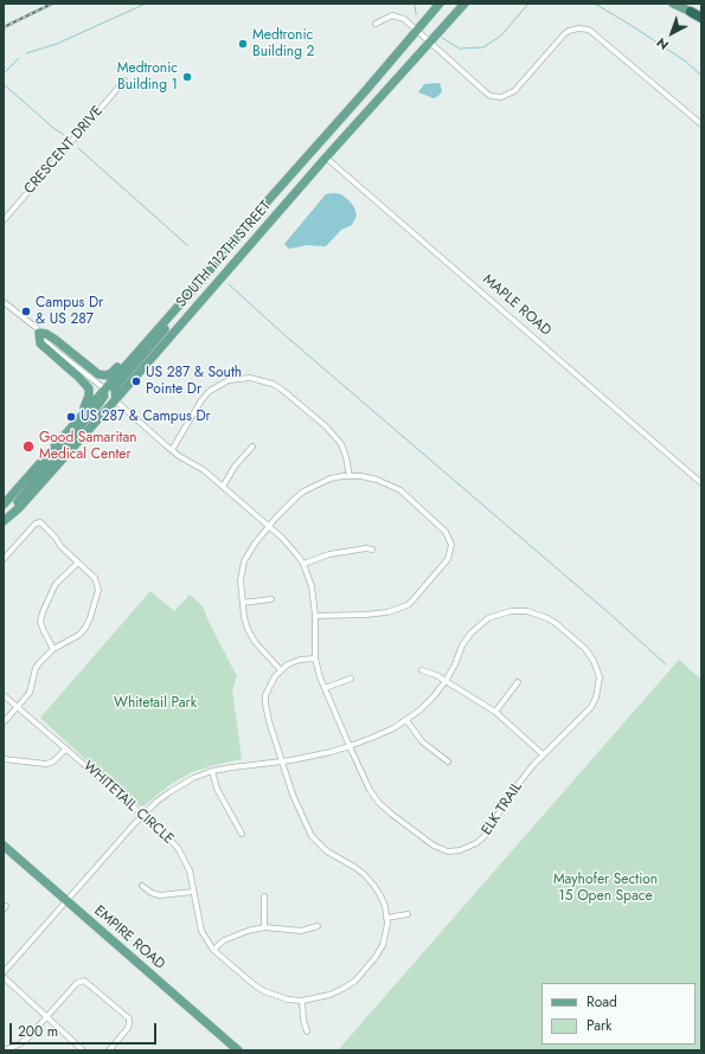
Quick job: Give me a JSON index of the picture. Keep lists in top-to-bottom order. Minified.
{"streets":{"main road":["SOUTH 112TH STREET","MAPLE ROAD","EMPIRE ROAD"],"street":["CRESCENT DRIVE","WHITETAIL CIRCLE","ELK TRAIL"]},"crossings":[["SOUTH 112TH STREET","MAPLE ROAD"],["SOUTH 112TH STREET","ELK TRAIL"],["WHITETAIL CIRCLE","ELK TRAIL"]],"parks":["Whitetail Park","Mayhofer Section 15 Open Space"],"places":["Medtronic Building 2","Medtronic Building 1","Campus Dr & US 287","US 287 & South Pointe Dr","US 287 & Campus Dr","Good Samaritan Medical Center"],"legend":["Road","Park"],"scale_bar":"200 m","north":"bottom left"}
